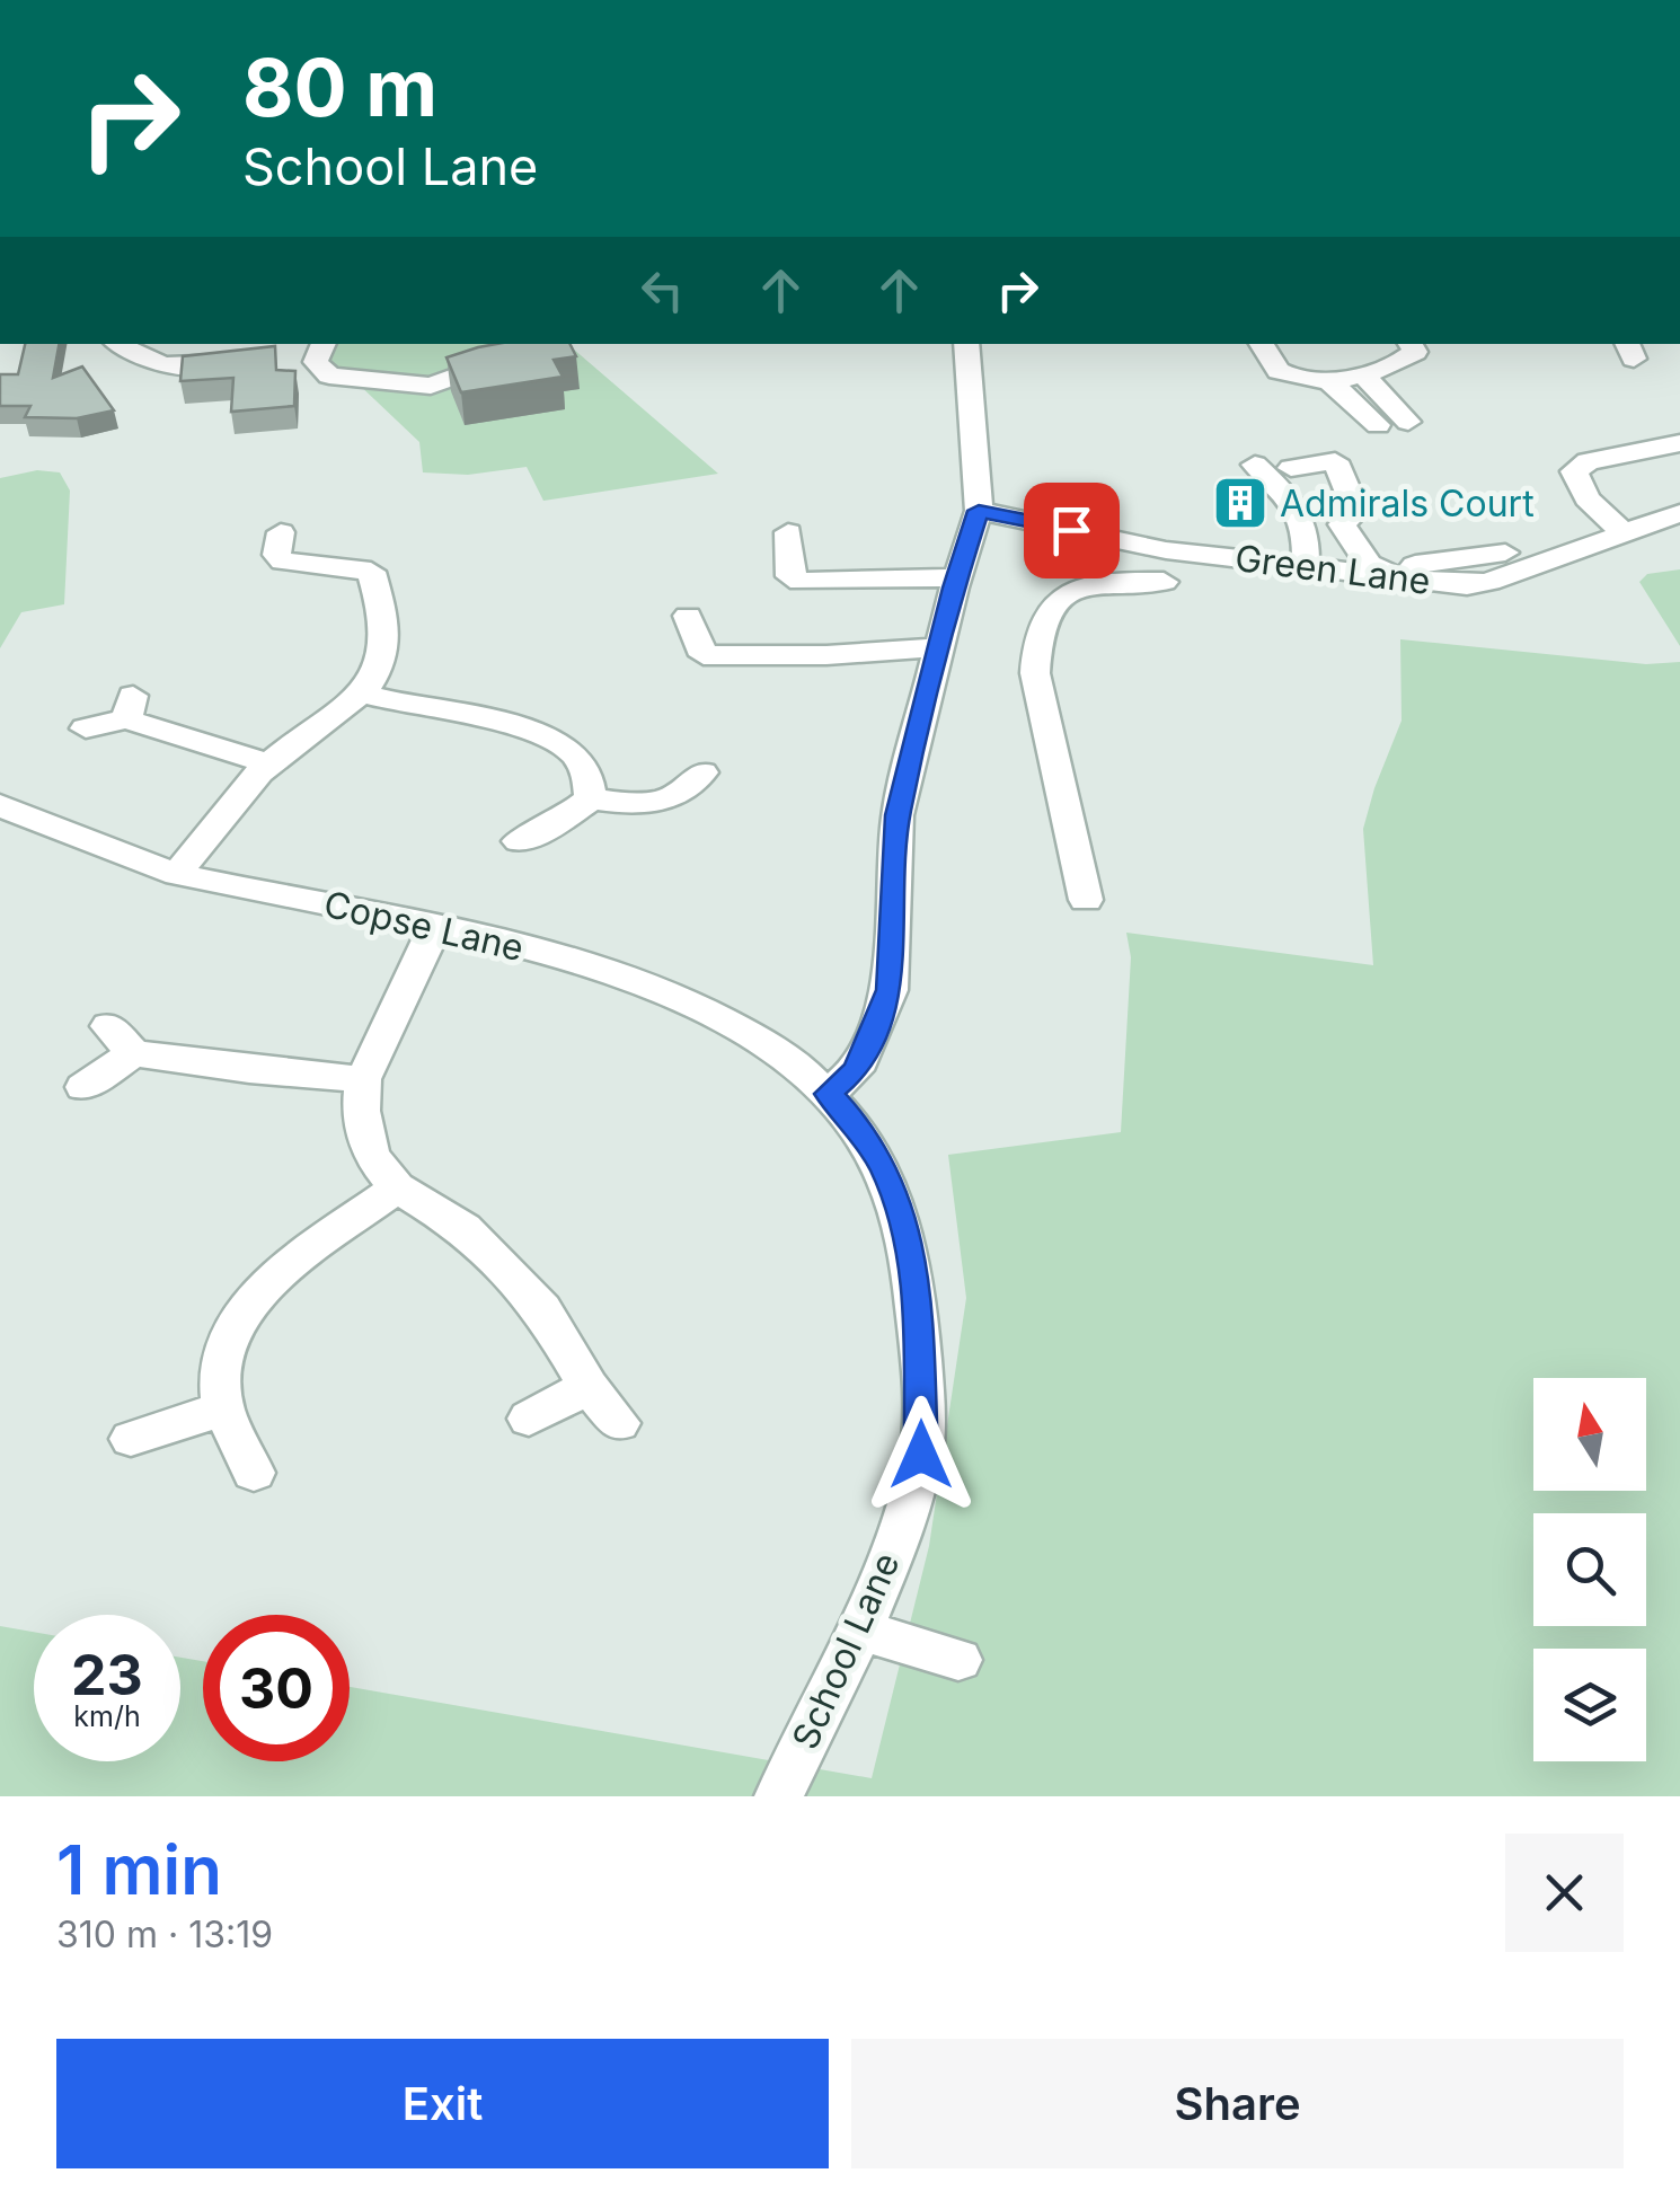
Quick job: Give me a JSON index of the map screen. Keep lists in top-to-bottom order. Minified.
{"streets":{"street":["Green Lane","Copse Lane","School Lane"]},"crossings":[["Copse Lane","School Lane"]],"places":{"building":["Admirals Court"]},"north":"top","page":{"turn":["80 m","School Lane"],"speed":"23 km/h","limit":"30","heading":["1 min","310 m · 13:19"],"buttons":["Exit","Share"]}}
